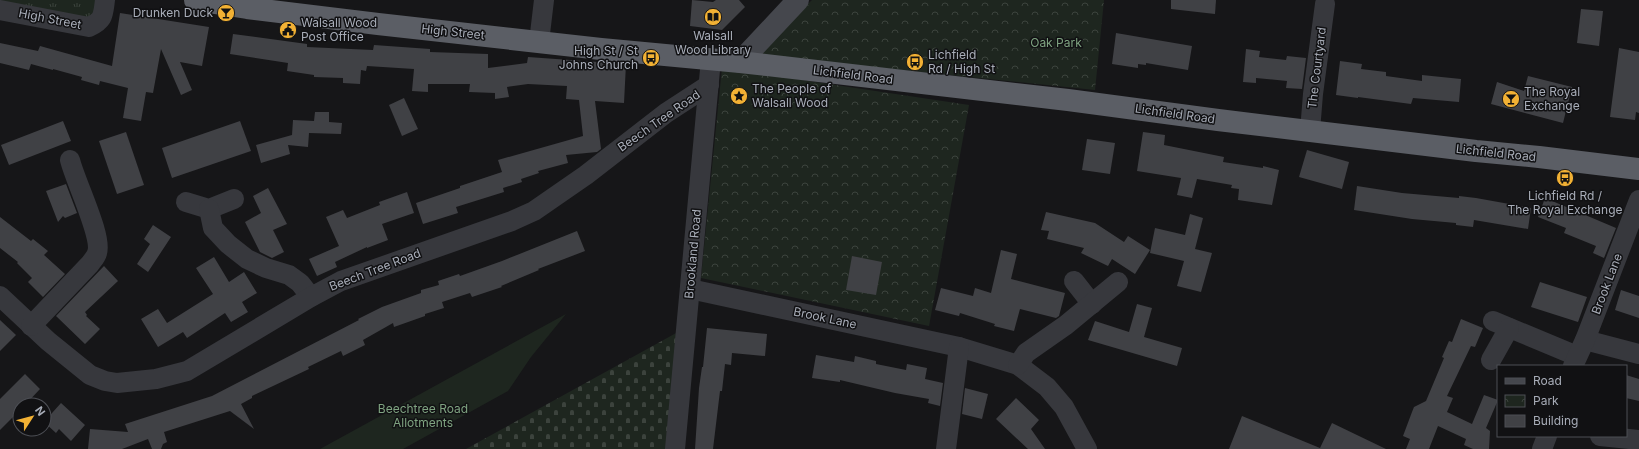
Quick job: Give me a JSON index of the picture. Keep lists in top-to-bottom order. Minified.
{"streets":{"highway":["High Street","Lichfield Road"],"street":["The Courtyard","Beech Tree Road","Brookland Road","Brook Lane"]},"crossings":[["High Street","Lichfield Road"],["High Street","Brookland Road"],["The Courtyard","Lichfield Road"],["Lichfield Road","Brookland Road"],["Beech Tree Road","Brookland Road"],["Brookland Road","Brook Lane"]],"parks":["Oak Park","Beechtree Road Allotments"],"places":{"bar":["Drunken Duck","The Royal Exchange"],"library":["Walsall Wood Library"],"public building":["Walsall Wood Post Office"],"bus stop":["High St / St Johns Church","Lichfield Rd / High St","Lichfield Rd / The Royal Exchange"],"place":["The People of Walsall Wood"]},"legend":["Road","Park","Building"],"north":"top right"}
